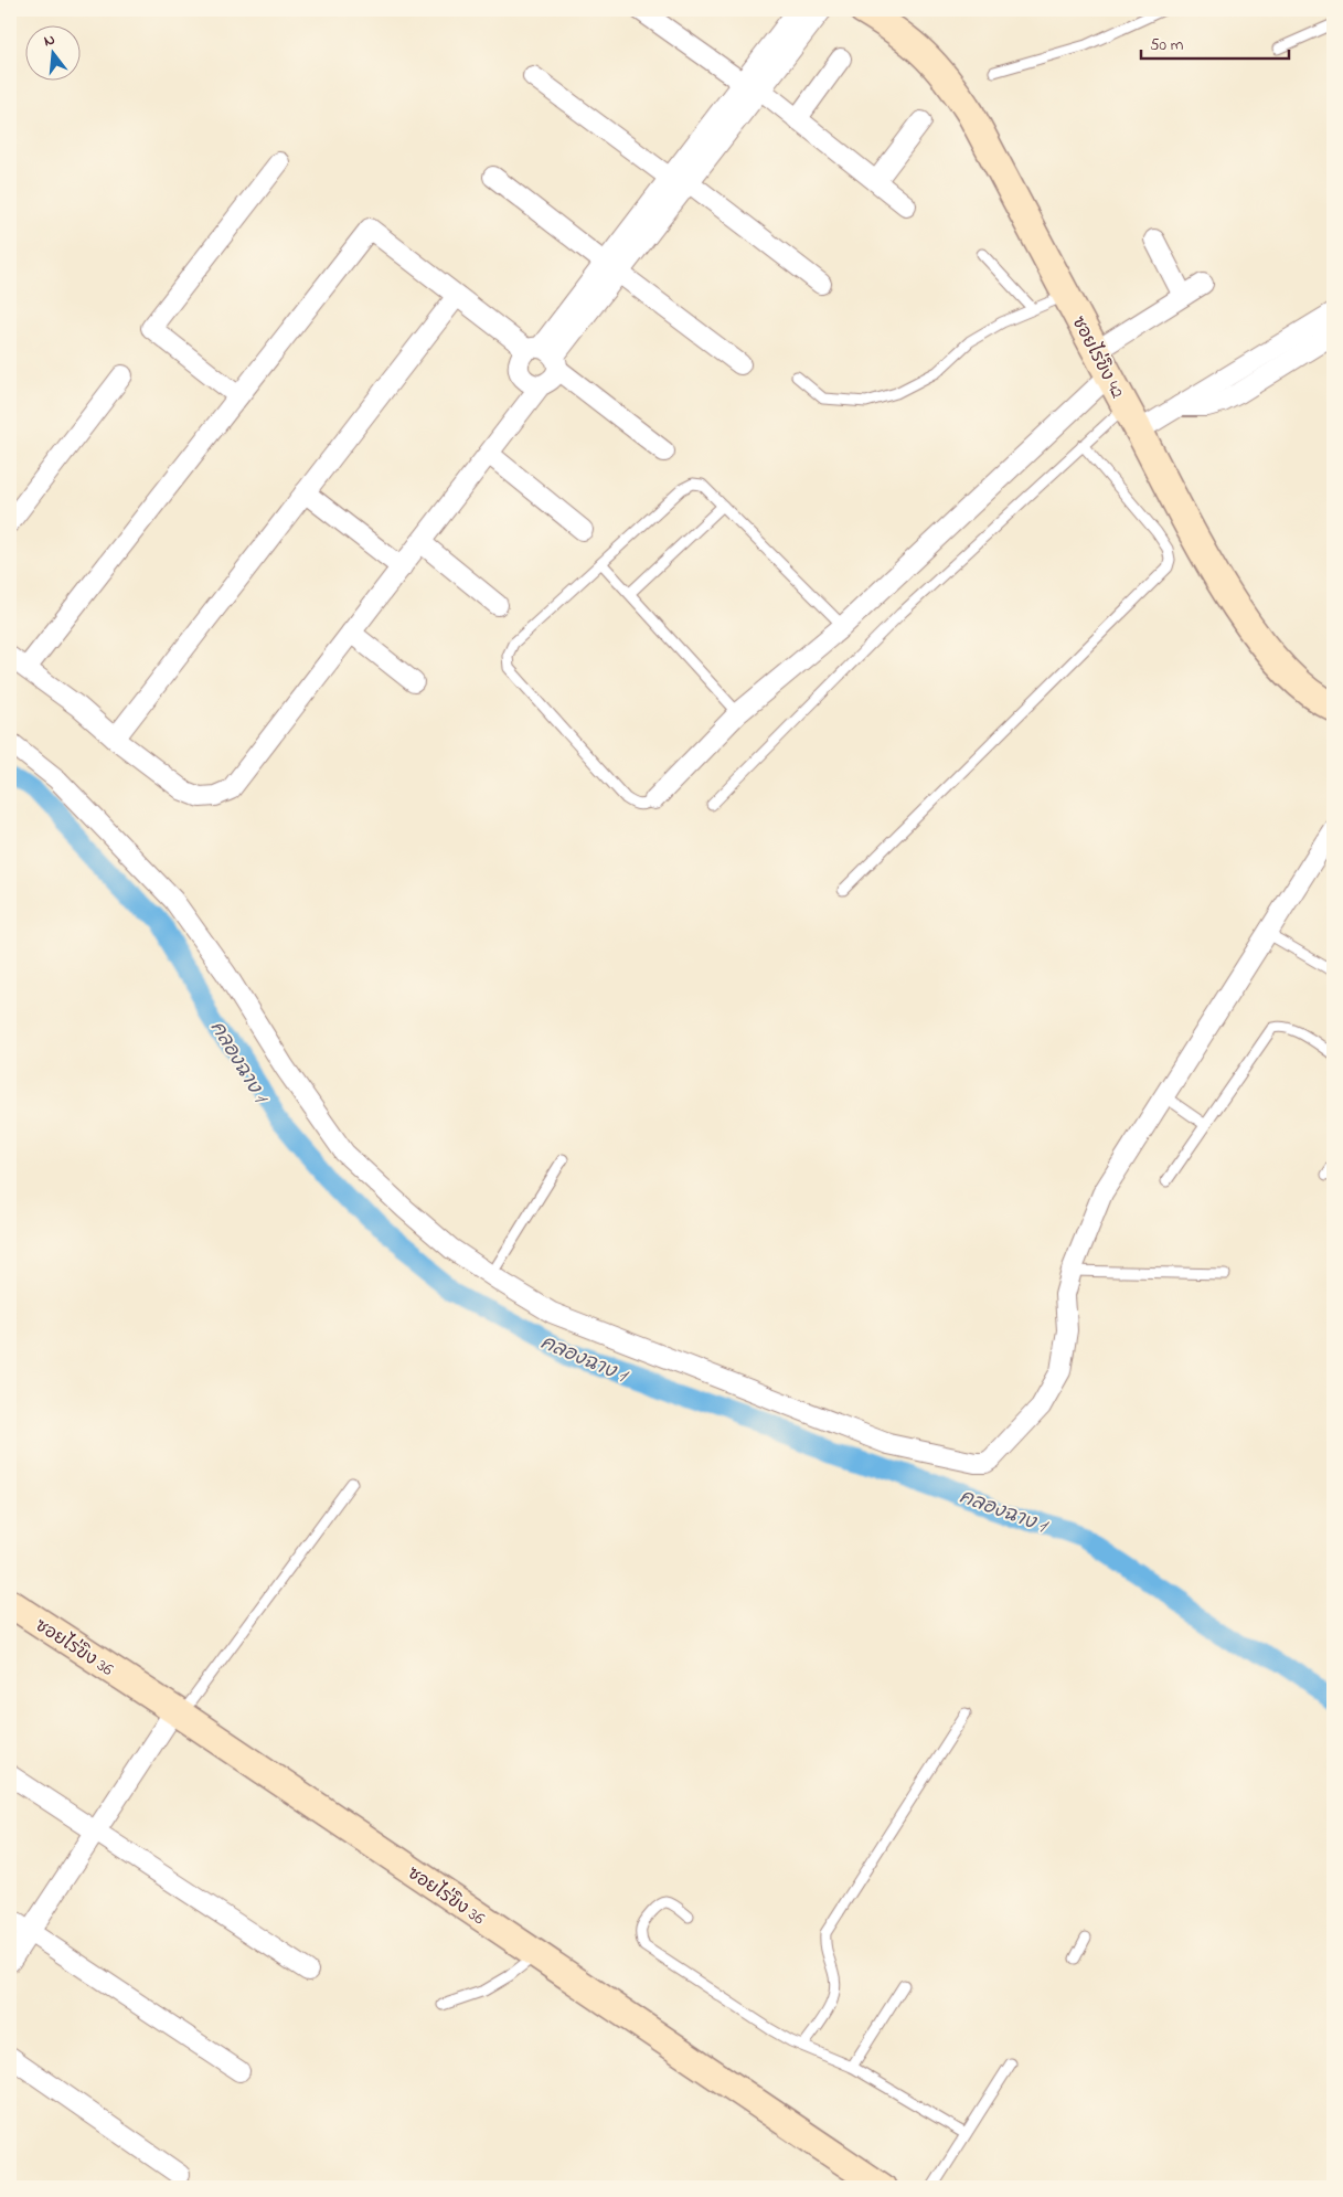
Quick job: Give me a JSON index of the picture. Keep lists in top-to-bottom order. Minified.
{"streets":{"street":["ซอยไร่ขิง 42","ซอยไร่ขิง 36"]},"water":["คลองฉาง 1"],"scale_bar":"50 m","north":"top"}
